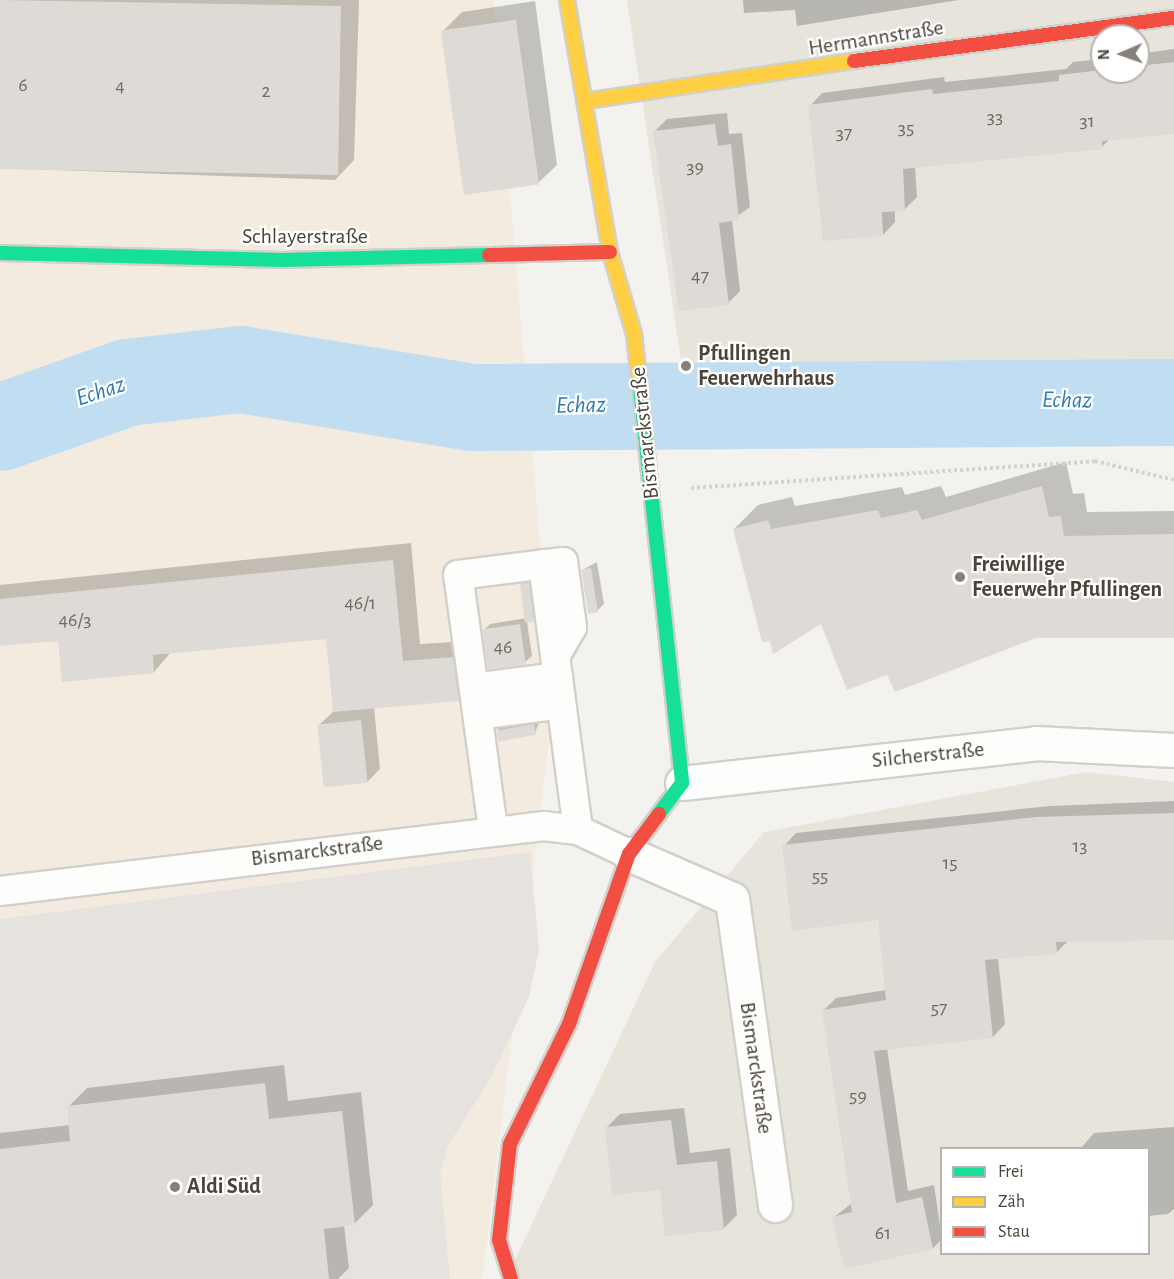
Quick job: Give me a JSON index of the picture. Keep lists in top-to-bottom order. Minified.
{"streets":{"street":["Hermannstraße","Schlayerstraße","Bismarckstraße","Silcherstraße"]},"crossings":[["Hermannstraße","Bismarckstraße"],["Schlayerstraße","Bismarckstraße"],["Bismarckstraße","Silcherstraße"]],"water":["Echaz"],"places":["Pfullingen Feuerwehrhaus","Freiwillige Feuerwehr Pfullingen","Aldi Süd"],"house_numbers":["6","4","2","33","31","35","37","39","47","46/1","46/3","46","13","15","55","57","59","61"],"legend":["Frei","Zäh","Stau"],"north":"left"}
